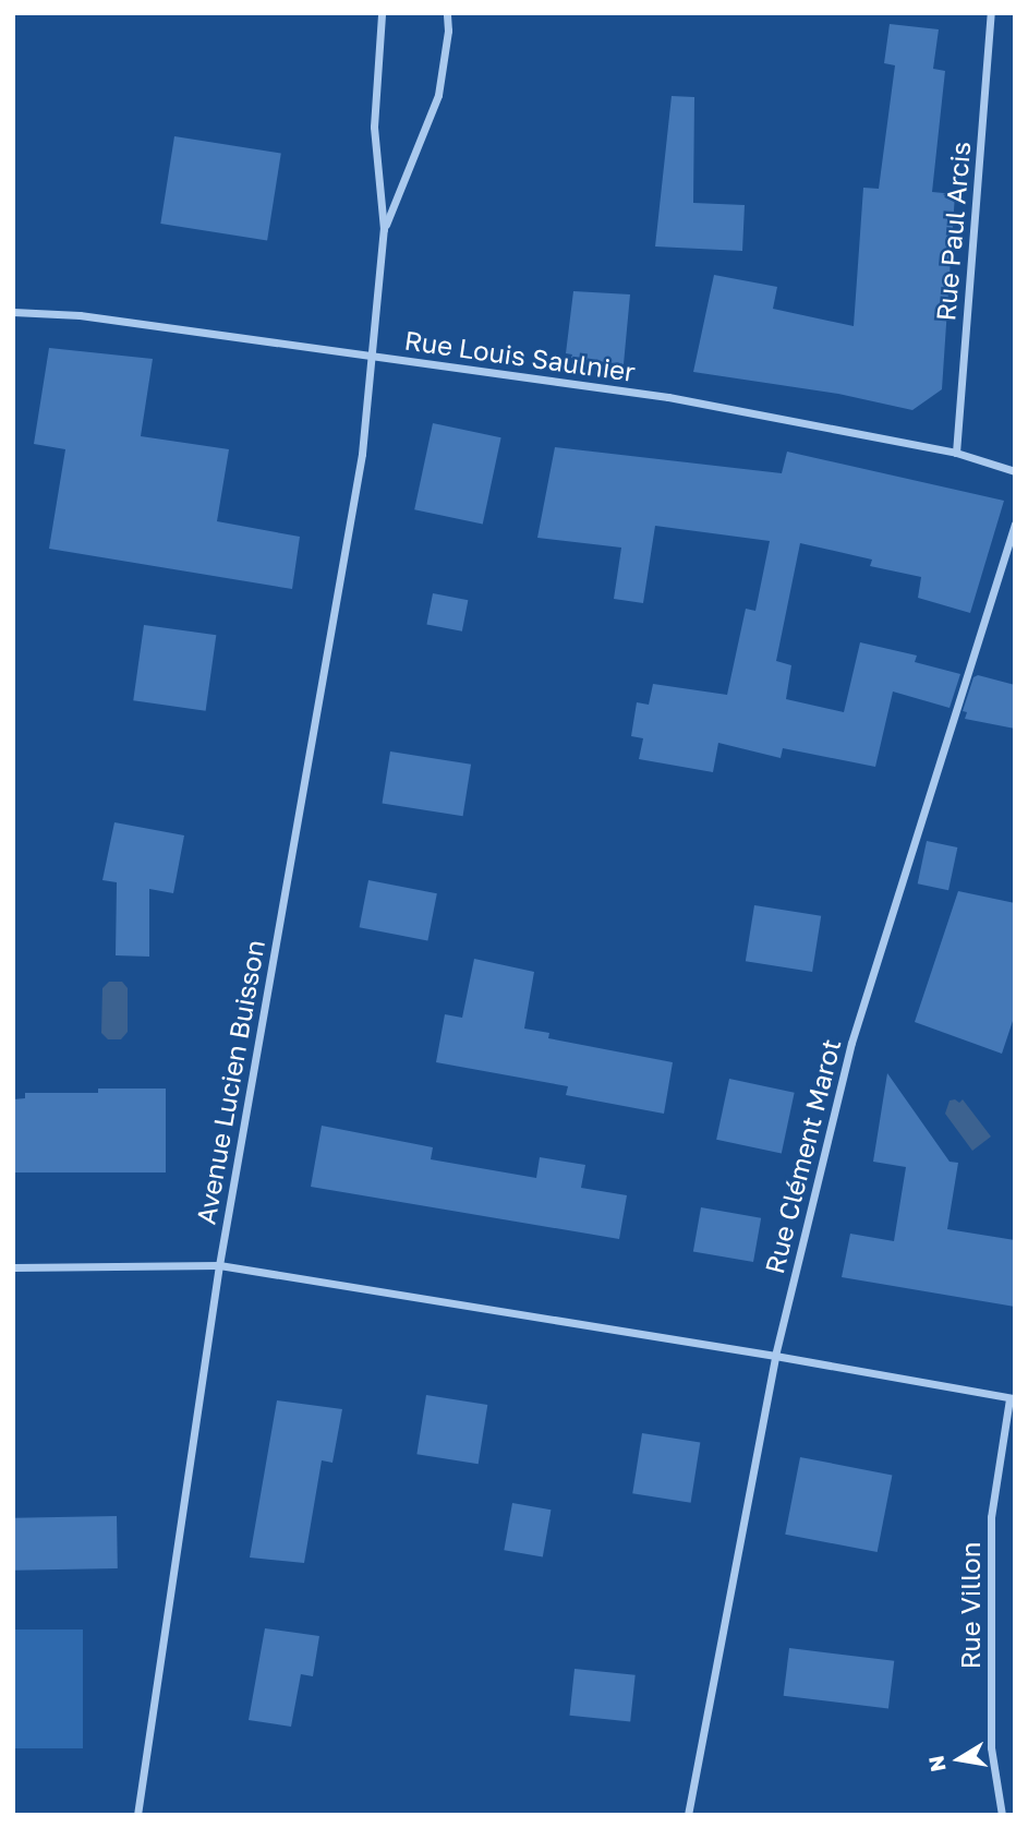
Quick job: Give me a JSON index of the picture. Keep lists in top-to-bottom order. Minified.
{"streets":{"street":["Rue Paul Arcis","Rue Louis Saulnier","Avenue Lucien Buisson","Rue Clément Marot","Rue Villon"]},"crossings":[["Rue Paul Arcis","Rue Louis Saulnier"],["Rue Louis Saulnier","Avenue Lucien Buisson"]],"north":"left"}
